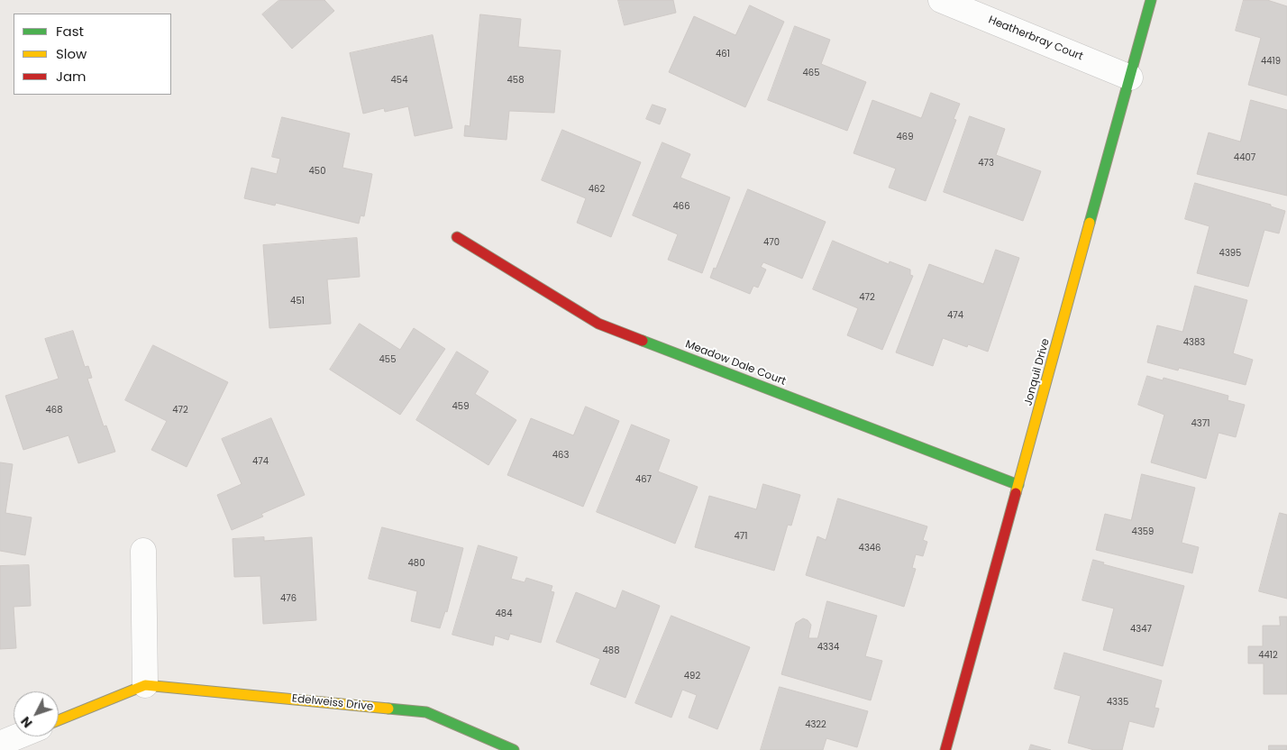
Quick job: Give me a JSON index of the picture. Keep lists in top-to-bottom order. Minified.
{"streets":{"street":["Heatherbray Court","Meadow Dale Court","Jonquil Drive","Edelweiss Drive"]},"crossings":[["Heatherbray Court","Jonquil Drive"],["Meadow Dale Court","Jonquil Drive"]],"house_numbers":["461","4419","465","454","458","469","4407","473","450","462","466","470","4395","472","451","474","4383","455","459","468","472","4371","463","474","467","4359","471","4346","480","476","484","4347","4334","488","4412","492","4335","4322"],"legend":["Fast","Slow","Jam"],"north":"bottom left"}
